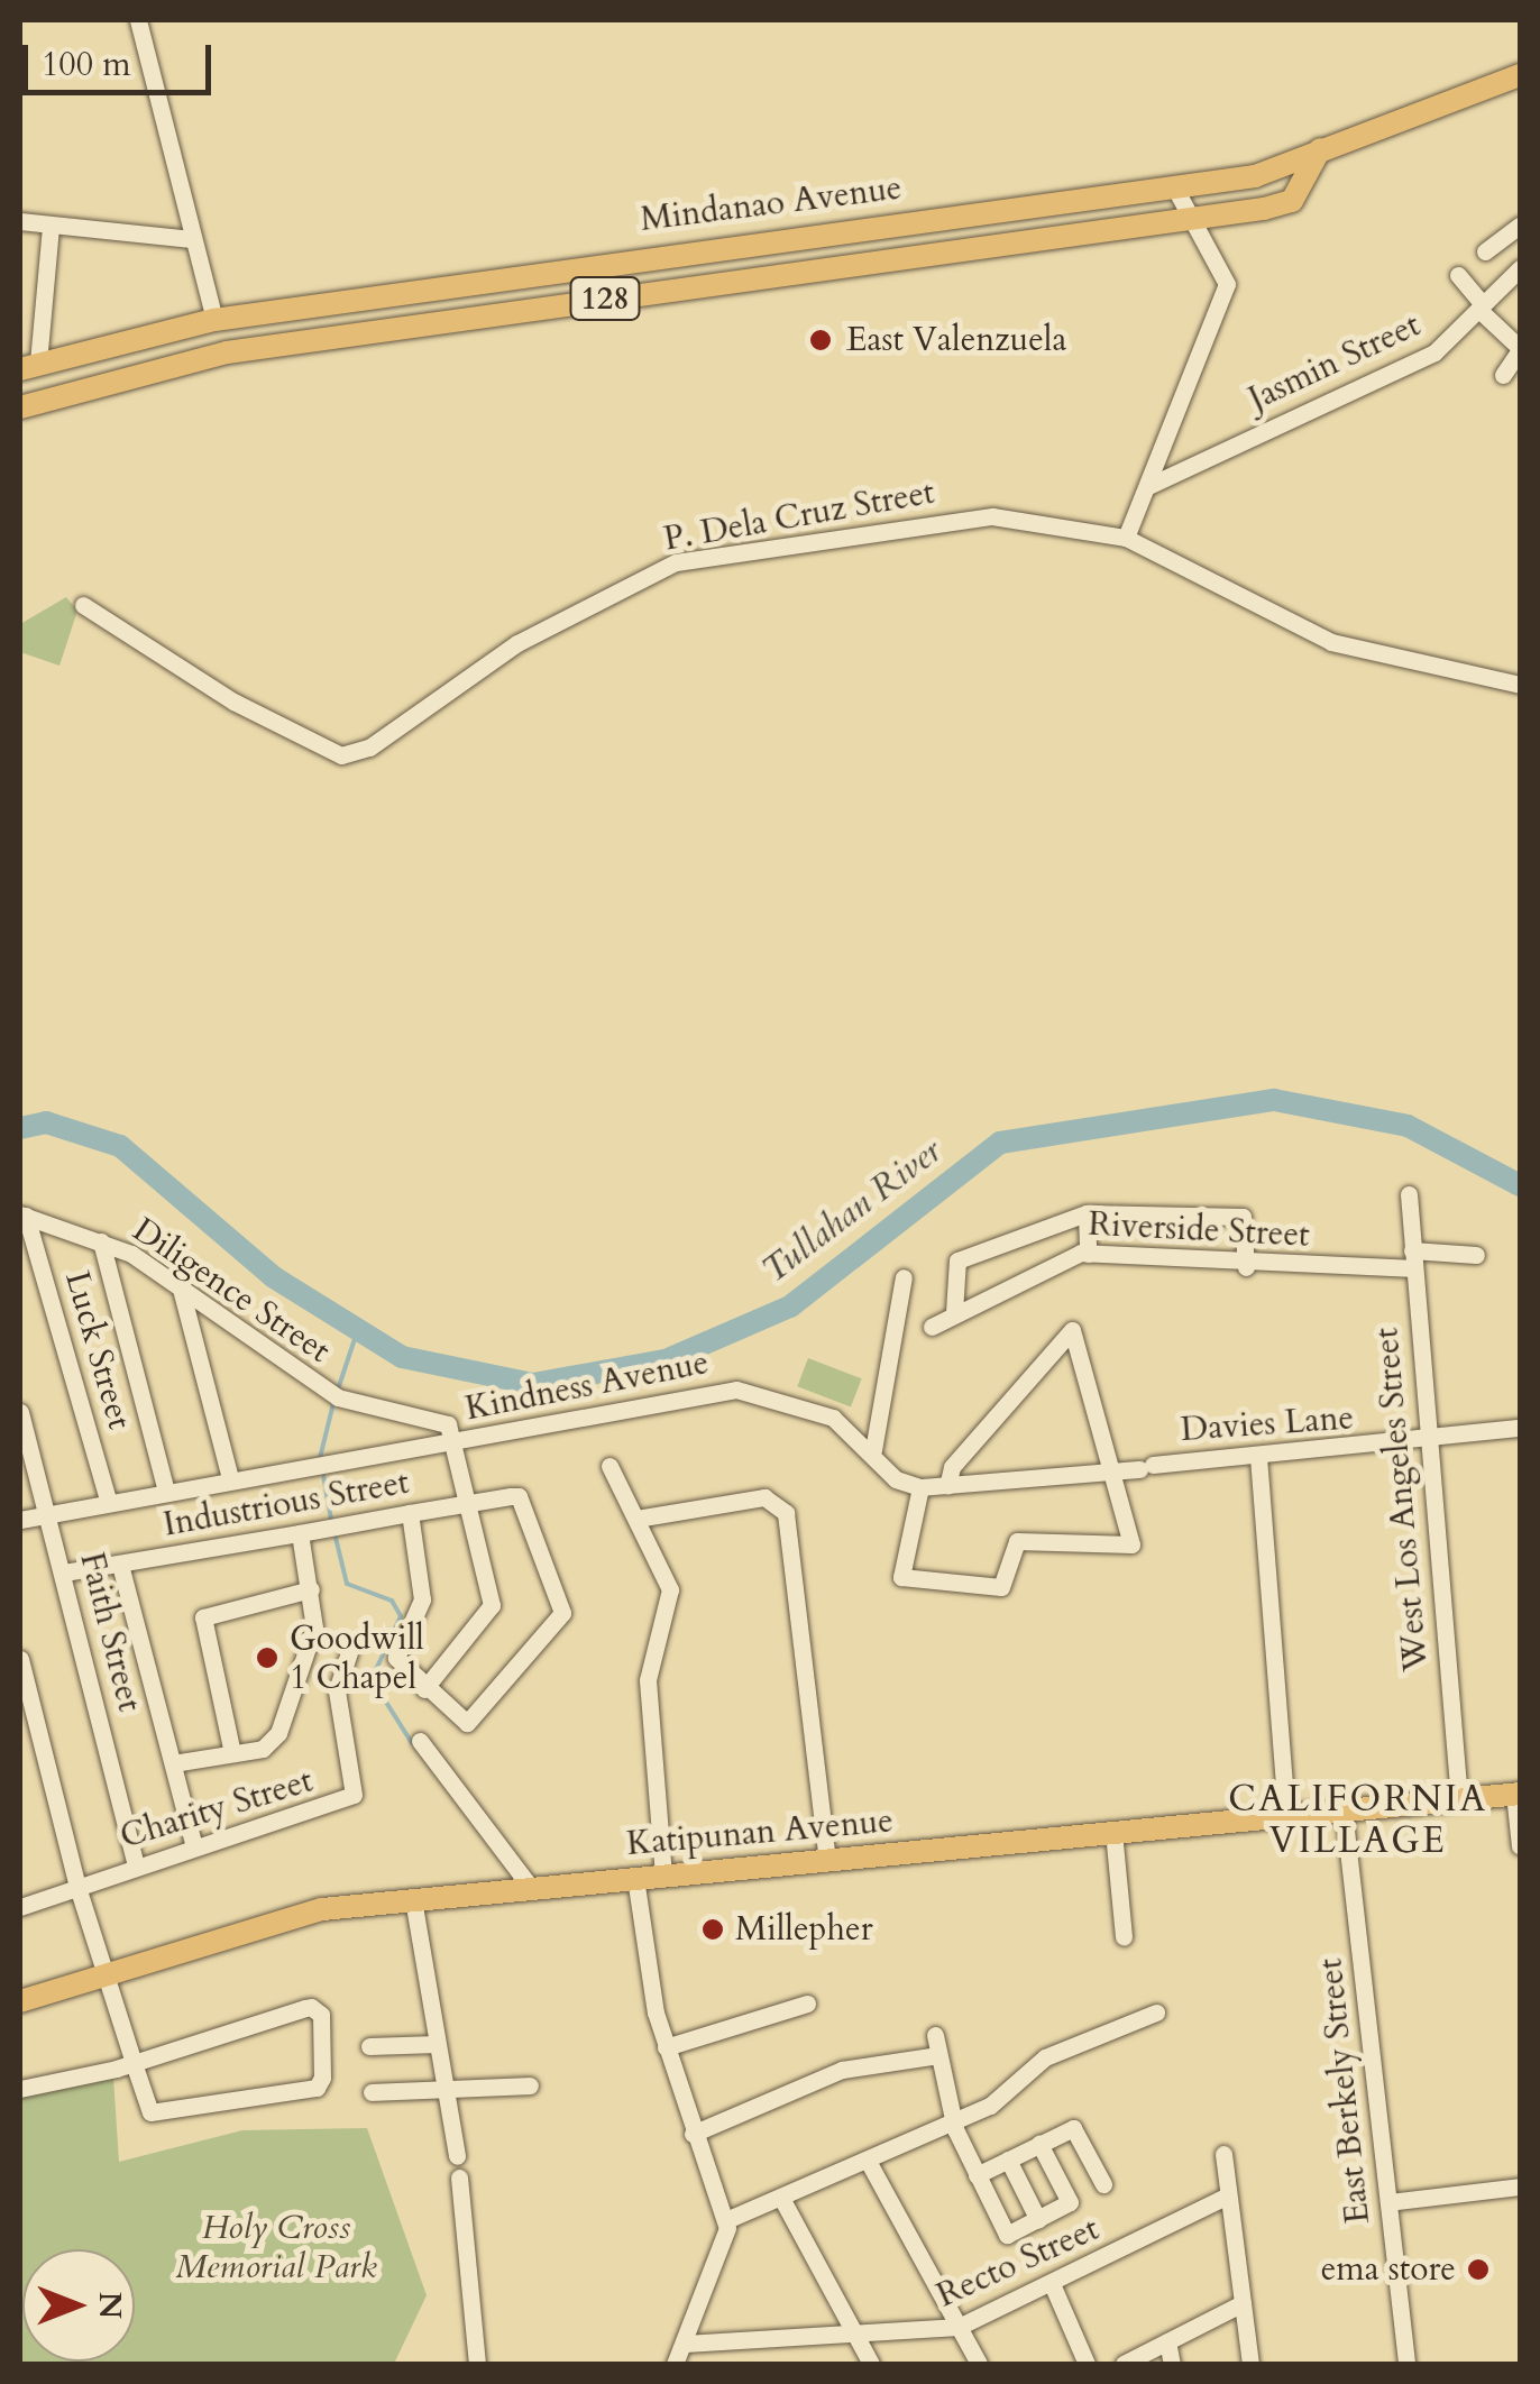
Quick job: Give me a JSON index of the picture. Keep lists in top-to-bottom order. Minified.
{"streets":{"main road":["Mindanao Avenue","128","Katipunan Avenue"],"street":["Jasmin Street","P. Dela Cruz Street","Riverside Street","Diligence Street","Luck Street","Kindness Avenue","Davies Lane","West Los Angeles Street","Industrious Street","Faith Street","Charity Street","East Berkely Street","Recto Street"]},"crossings":[["Riverside Street","West Los Angeles Street"],["Diligence Street","Luck Street"],["Diligence Street","Kindness Avenue"],["Luck Street","Kindness Avenue"],["Kindness Avenue","Faith Street"],["Davies Lane","West Los Angeles Street"],["West Los Angeles Street","Katipunan Avenue"],["Industrious Street","Faith Street"],["Faith Street","Charity Street"],["Katipunan Avenue","East Berkely Street"]],"districts":["CALIFORNIA VILLAGE"],"water":["Tullahan River"],"parks":["Holy Cross Memorial Park"],"places":["East Valenzuela","Goodwill 1 Chapel","Millepher","ema store"],"scale_bar":"100 m","north":"right"}
